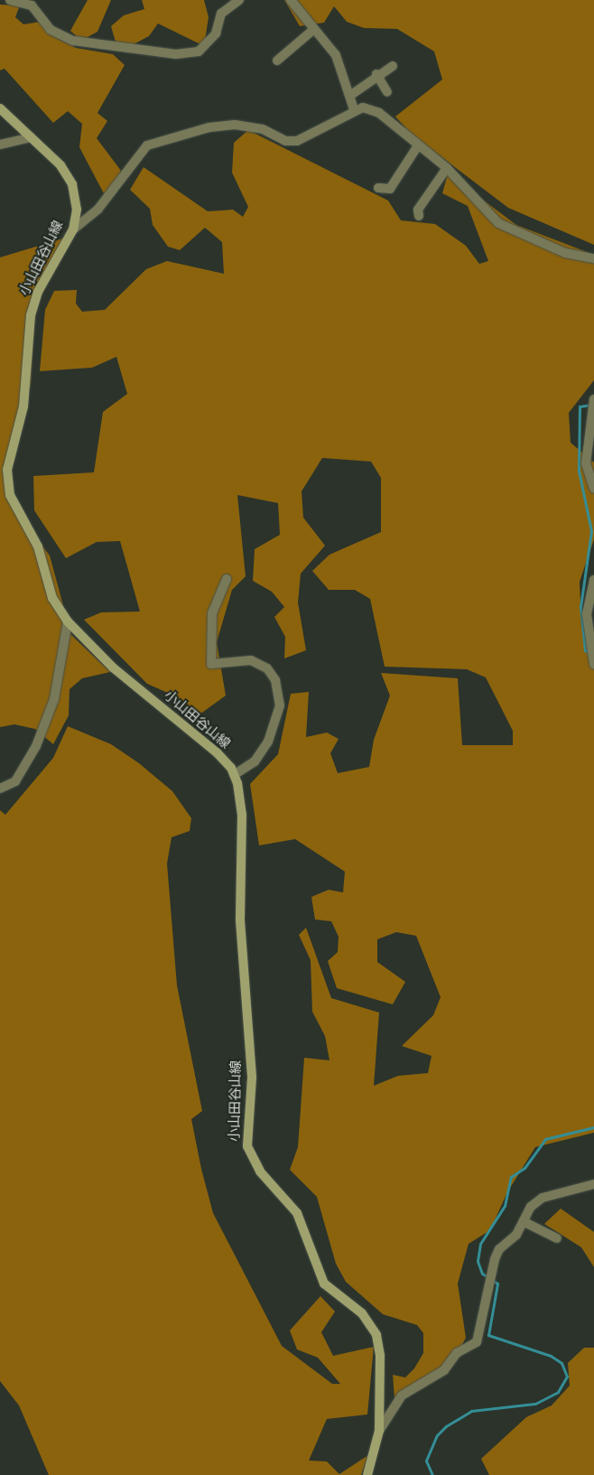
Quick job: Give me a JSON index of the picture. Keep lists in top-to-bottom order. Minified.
{"streets":{"main road":["小山田谷山線"]}}
